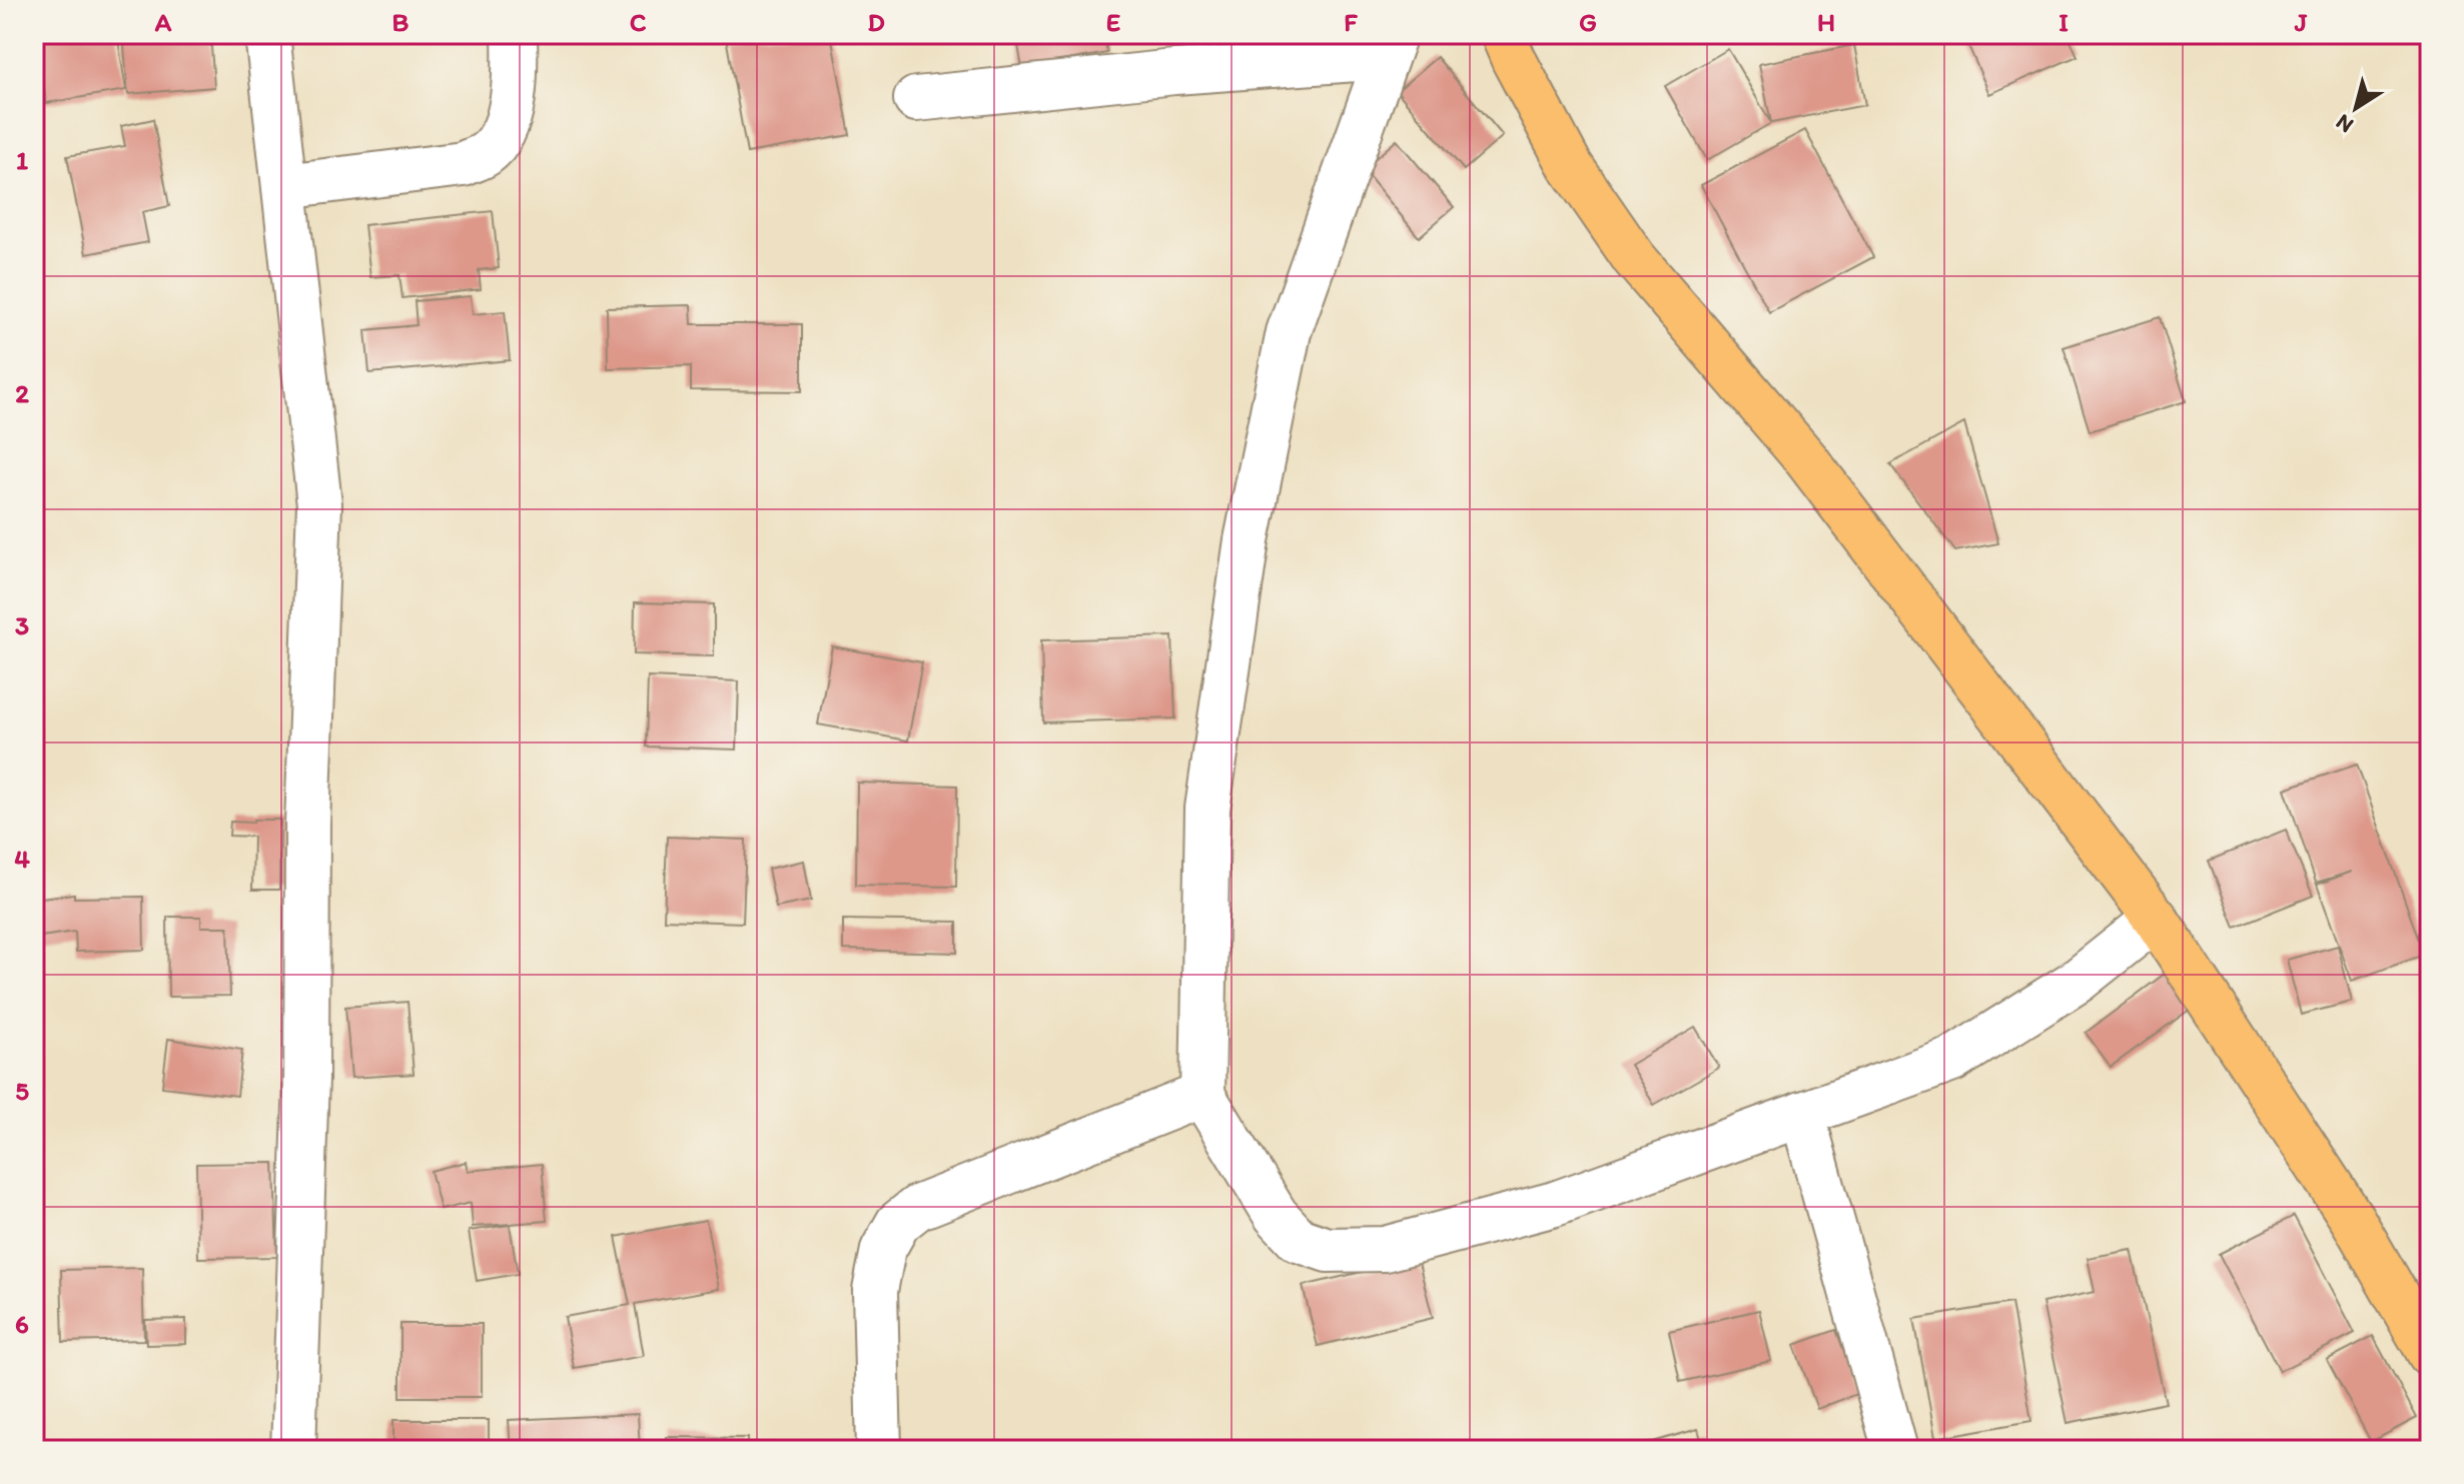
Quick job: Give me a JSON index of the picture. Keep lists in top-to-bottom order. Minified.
{"north":"bottom left","grid":{"columns":["A","B","C","D","E","F","G","H","I","J"],"rows":["1","2","3","4","5","6"]}}
